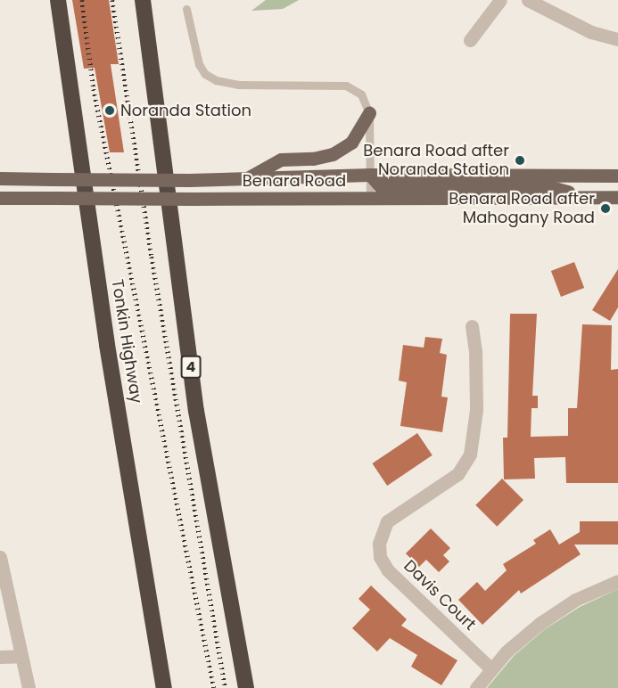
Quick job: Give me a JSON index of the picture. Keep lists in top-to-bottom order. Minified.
{"streets":{"highway":["Tonkin Highway","4"],"main road":["Benara Road"],"street":["Davis Court"]},"places":["Noranda Station","Benara Road after Noranda Station","Benara Road after Mahogany Road"]}
